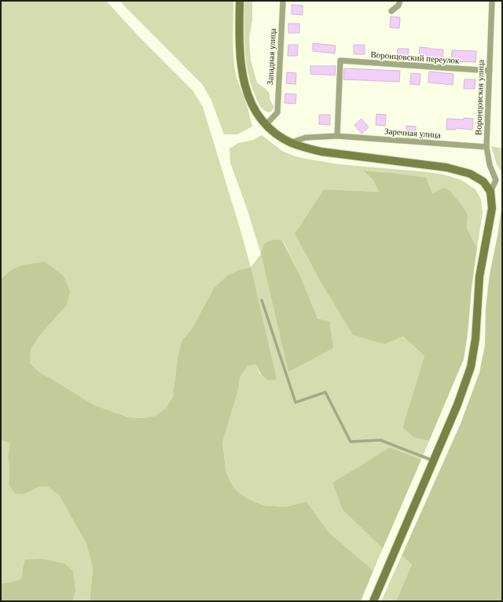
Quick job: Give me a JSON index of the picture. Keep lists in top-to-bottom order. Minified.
{"streets":{"street":["Западная улица","Воронцовский переулок","Воронцовская улица","Заречная улица"]},"crossings":[["Воронцовский переулок","Воронцовская улица"],["Воронцовский переулок","Заречная улица"],["Воронцовская улица","Заречная улица"]]}
